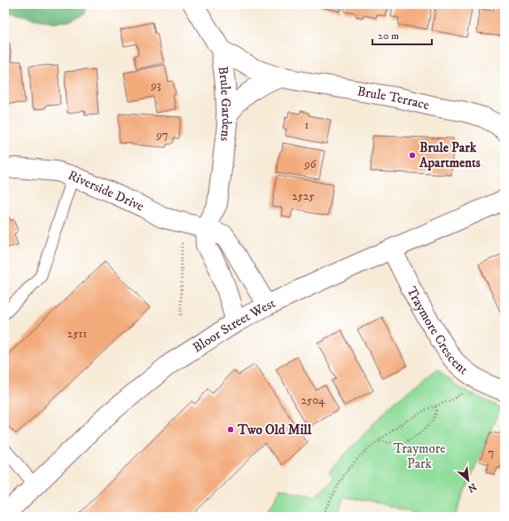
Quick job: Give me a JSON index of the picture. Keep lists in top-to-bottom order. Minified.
{"streets":{"street":["Brule Terrace","Brule Gardens","Riverside Drive","Bloor Street West","Traymore Crescent"]},"crossings":[["Brule Terrace","Brule Gardens"],["Brule Gardens","Riverside Drive"],["Riverside Drive","Bloor Street West"],["Bloor Street West","Traymore Crescent"]],"parks":["Traymore Park"],"places":["Brule Park Apartments","Two Old Mill"],"house_numbers":["93","1","97","96","2525","2511","2504","7"],"scale_bar":"20 m","north":"bottom right"}
